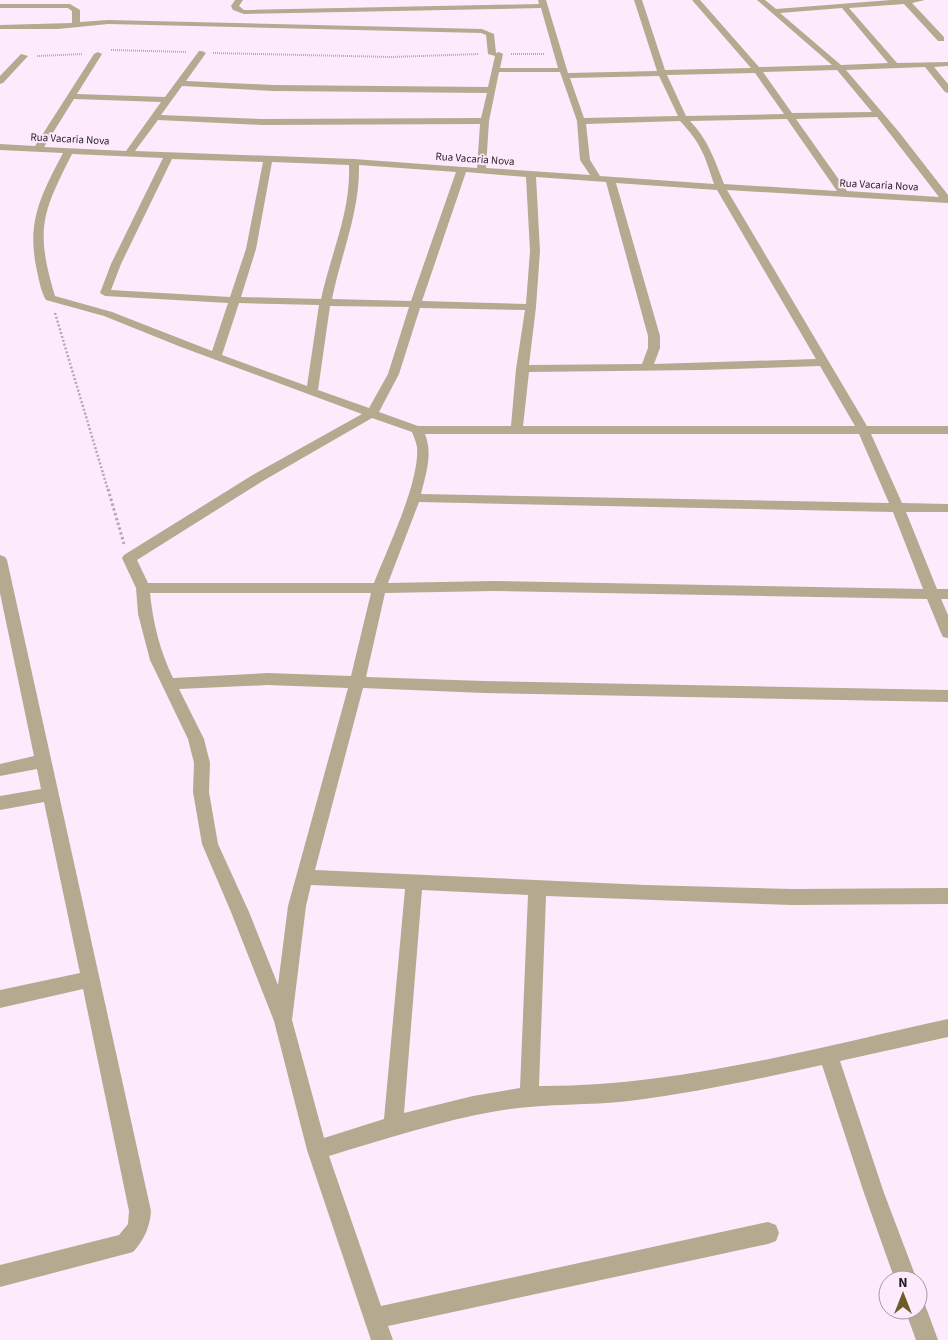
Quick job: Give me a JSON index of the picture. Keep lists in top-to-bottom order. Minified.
{"streets":{"street":["Rua Vacaria Nova"]},"north":"top"}
